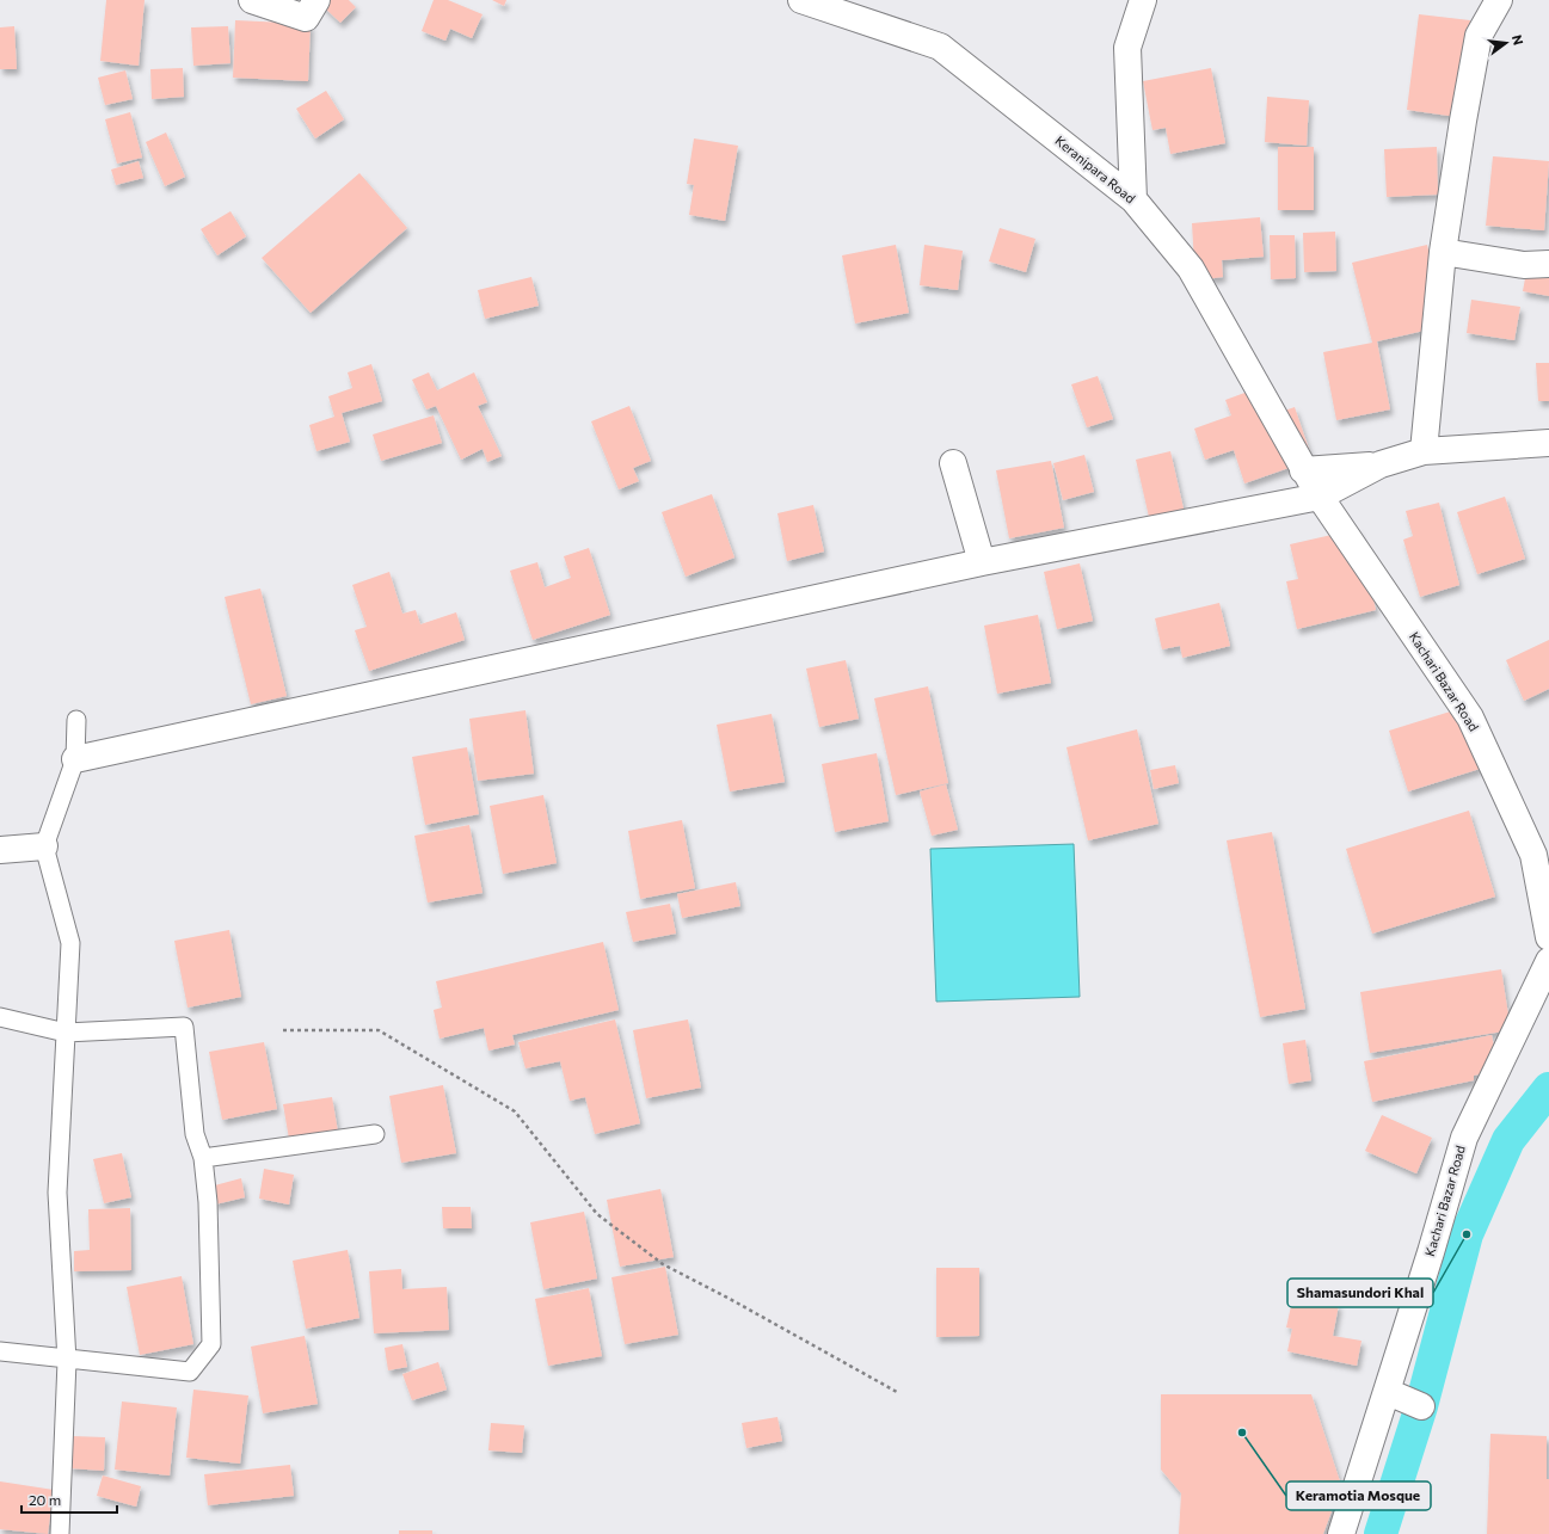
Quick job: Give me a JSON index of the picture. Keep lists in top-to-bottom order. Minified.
{"streets":{"street":["Keranipara Road","Kachari Bazar Road"]},"crossings":[["Keranipara Road","Kachari Bazar Road"]],"places":["Shamasundori Khal","Keramotia Mosque"],"scale_bar":"20 m","north":"right"}
